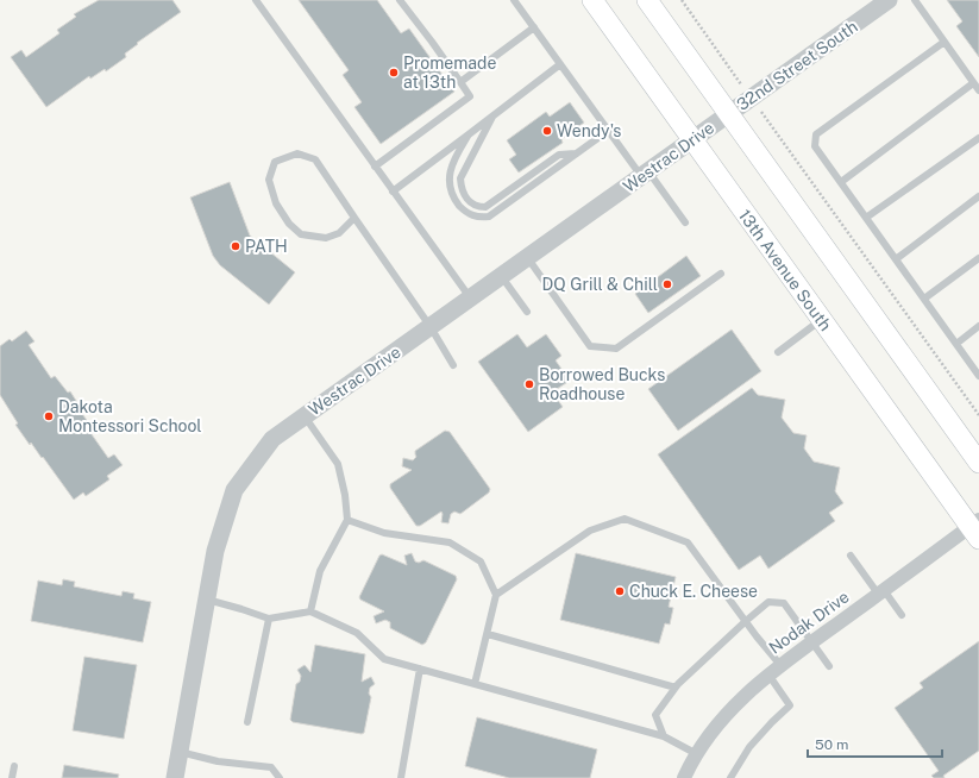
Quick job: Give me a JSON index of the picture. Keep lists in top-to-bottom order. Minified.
{"streets":{"main road":["13th Avenue South"],"street":["32nd Street South","Westrac Drive","Nodak Drive"]},"crossings":[["32nd Street South","Westrac Drive"],["Westrac Drive","13th Avenue South"],["13th Avenue South","Nodak Drive"]],"places":["Promemade at 13th","Wendy's","PATH","DQ Grill & Chill","Borrowed Bucks Roadhouse","Dakota Montessori School","Chuck E. Cheese"],"scale_bar":"50 m"}
